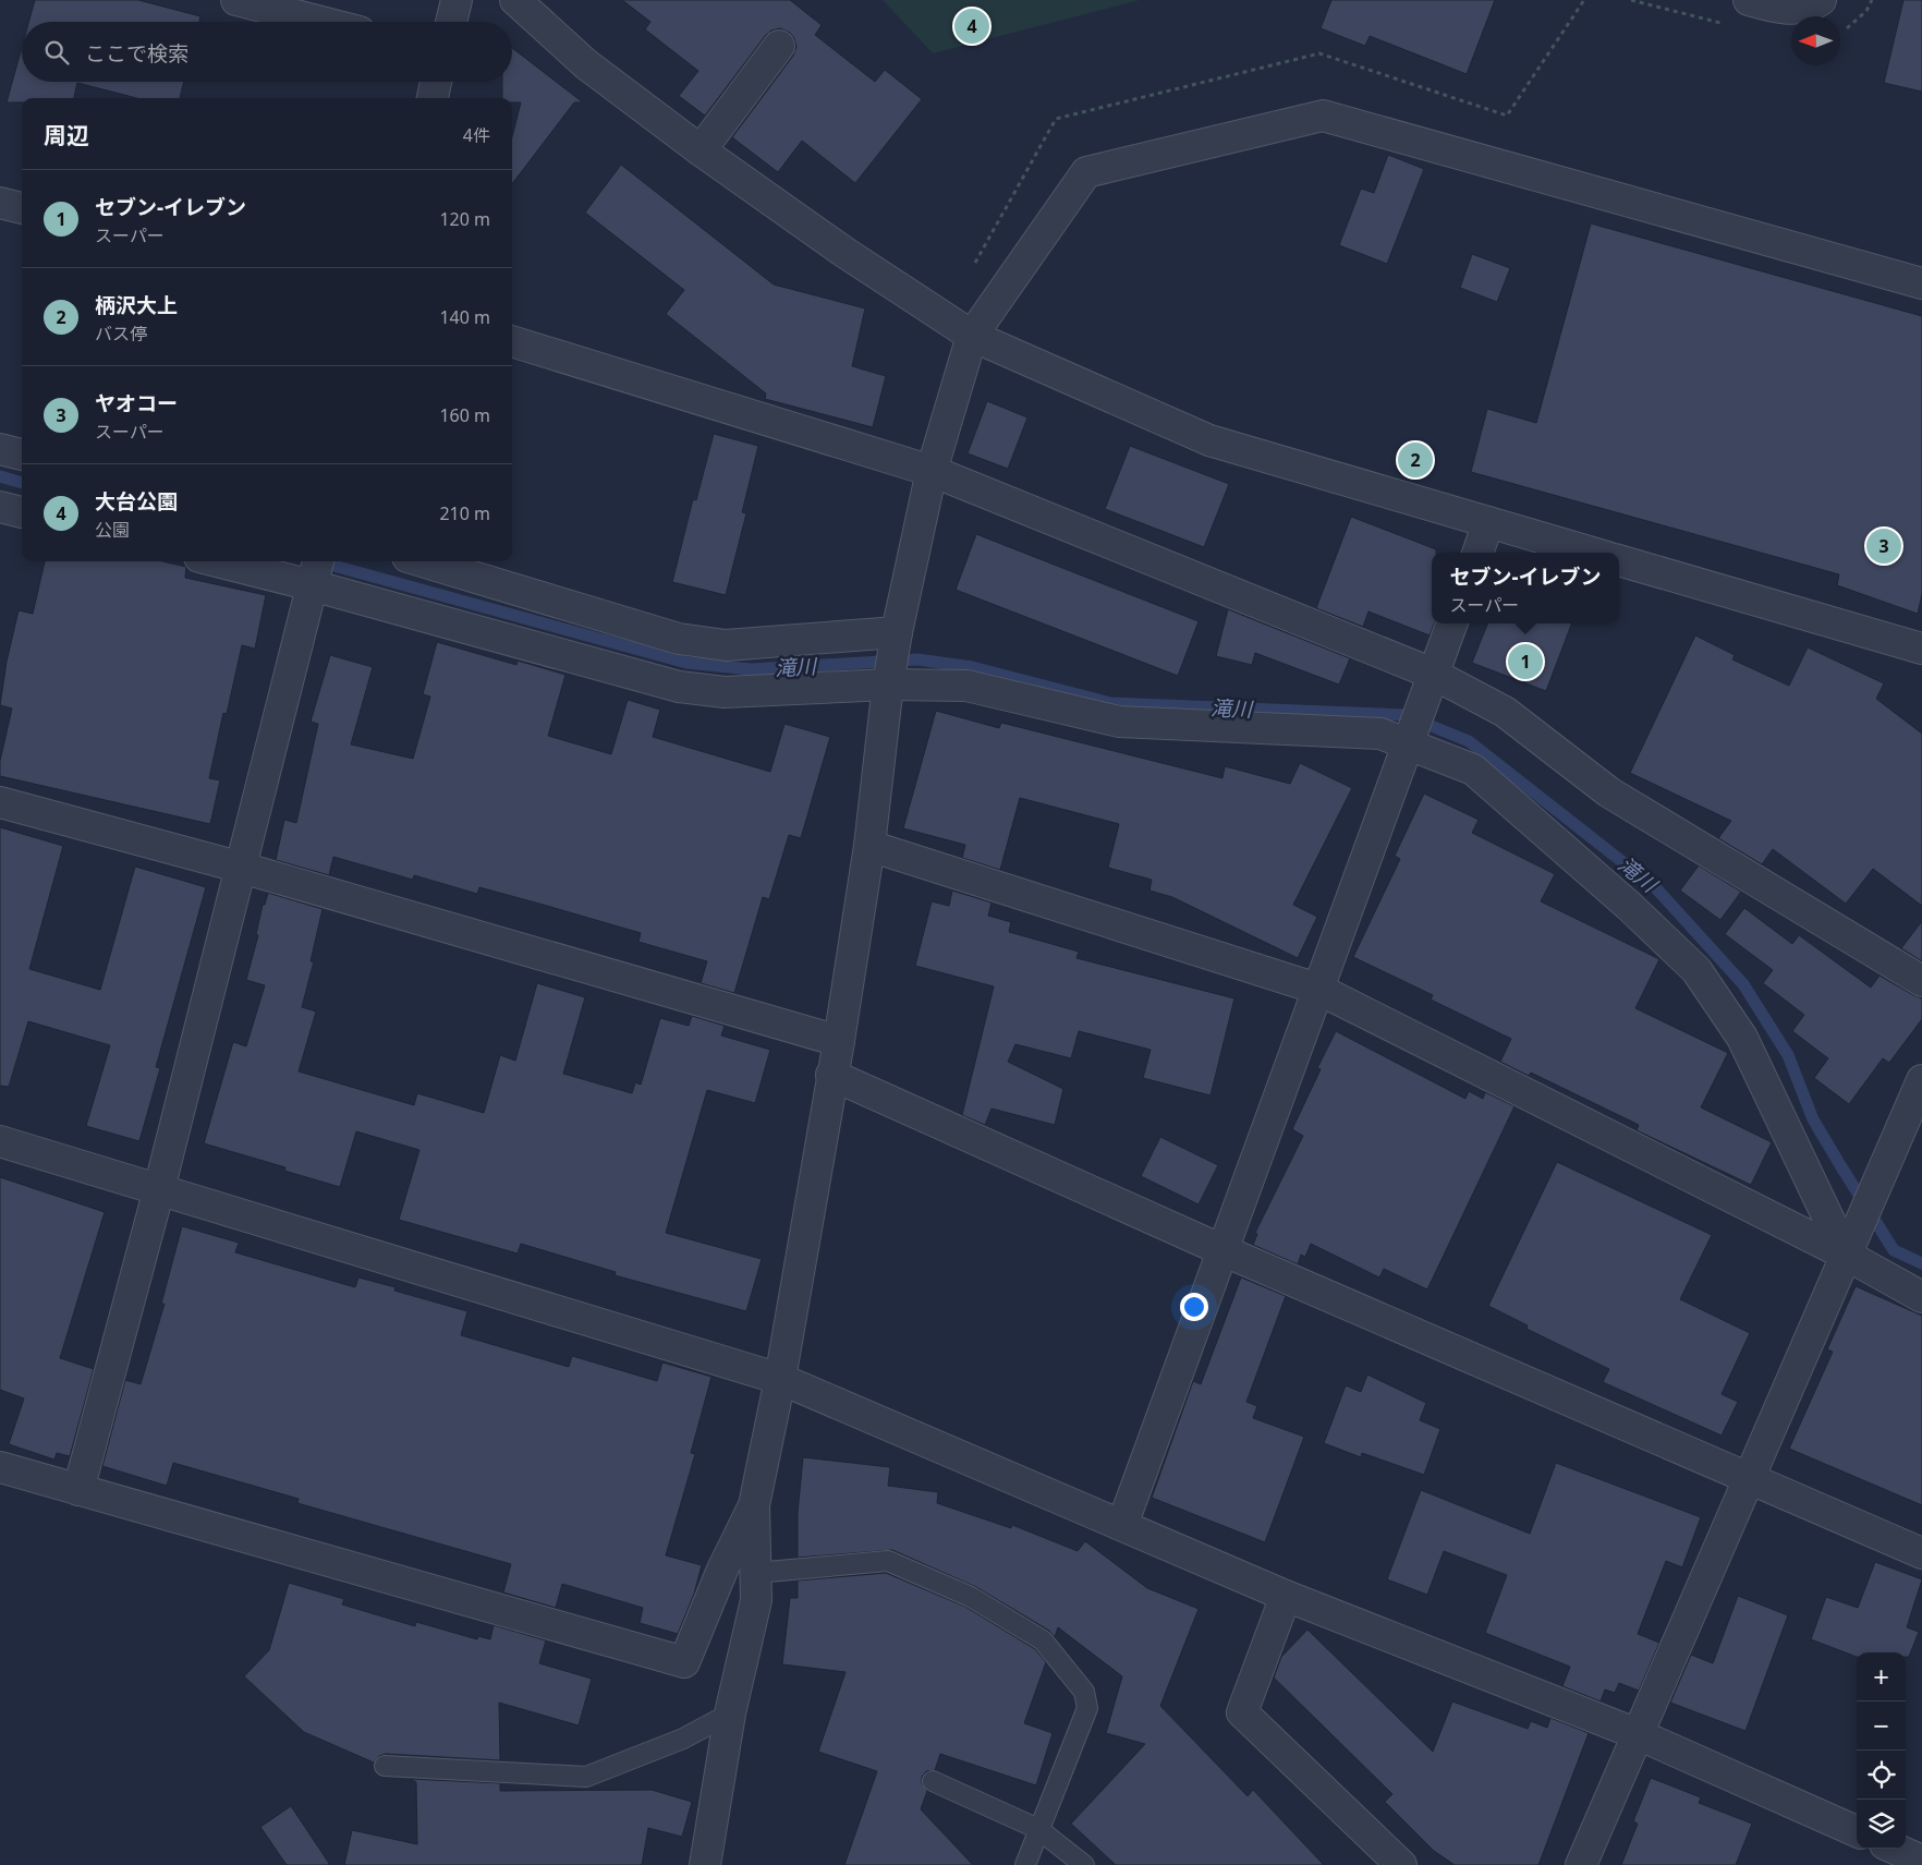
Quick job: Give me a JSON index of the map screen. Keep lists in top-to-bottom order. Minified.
{"water":["滝川"],"north":"left","page":{"pins":["4","2","3","1"],"search":"ここで検索","heading":["周辺","4件"],"list":[{"mark":"1","name":"セブン-イレブン","note":"スーパー","value":"120 m"},{"mark":"2","name":"柄沢大上","note":"バス停","value":"140 m"},{"mark":"3","name":"ヤオコー","note":"スーパー","value":"160 m"},{"mark":"4","name":"大台公園","note":"公園","value":"210 m"}],"popup":["セブン-イレブン","スーパー"],"map_buttons":["+","−"]}}
